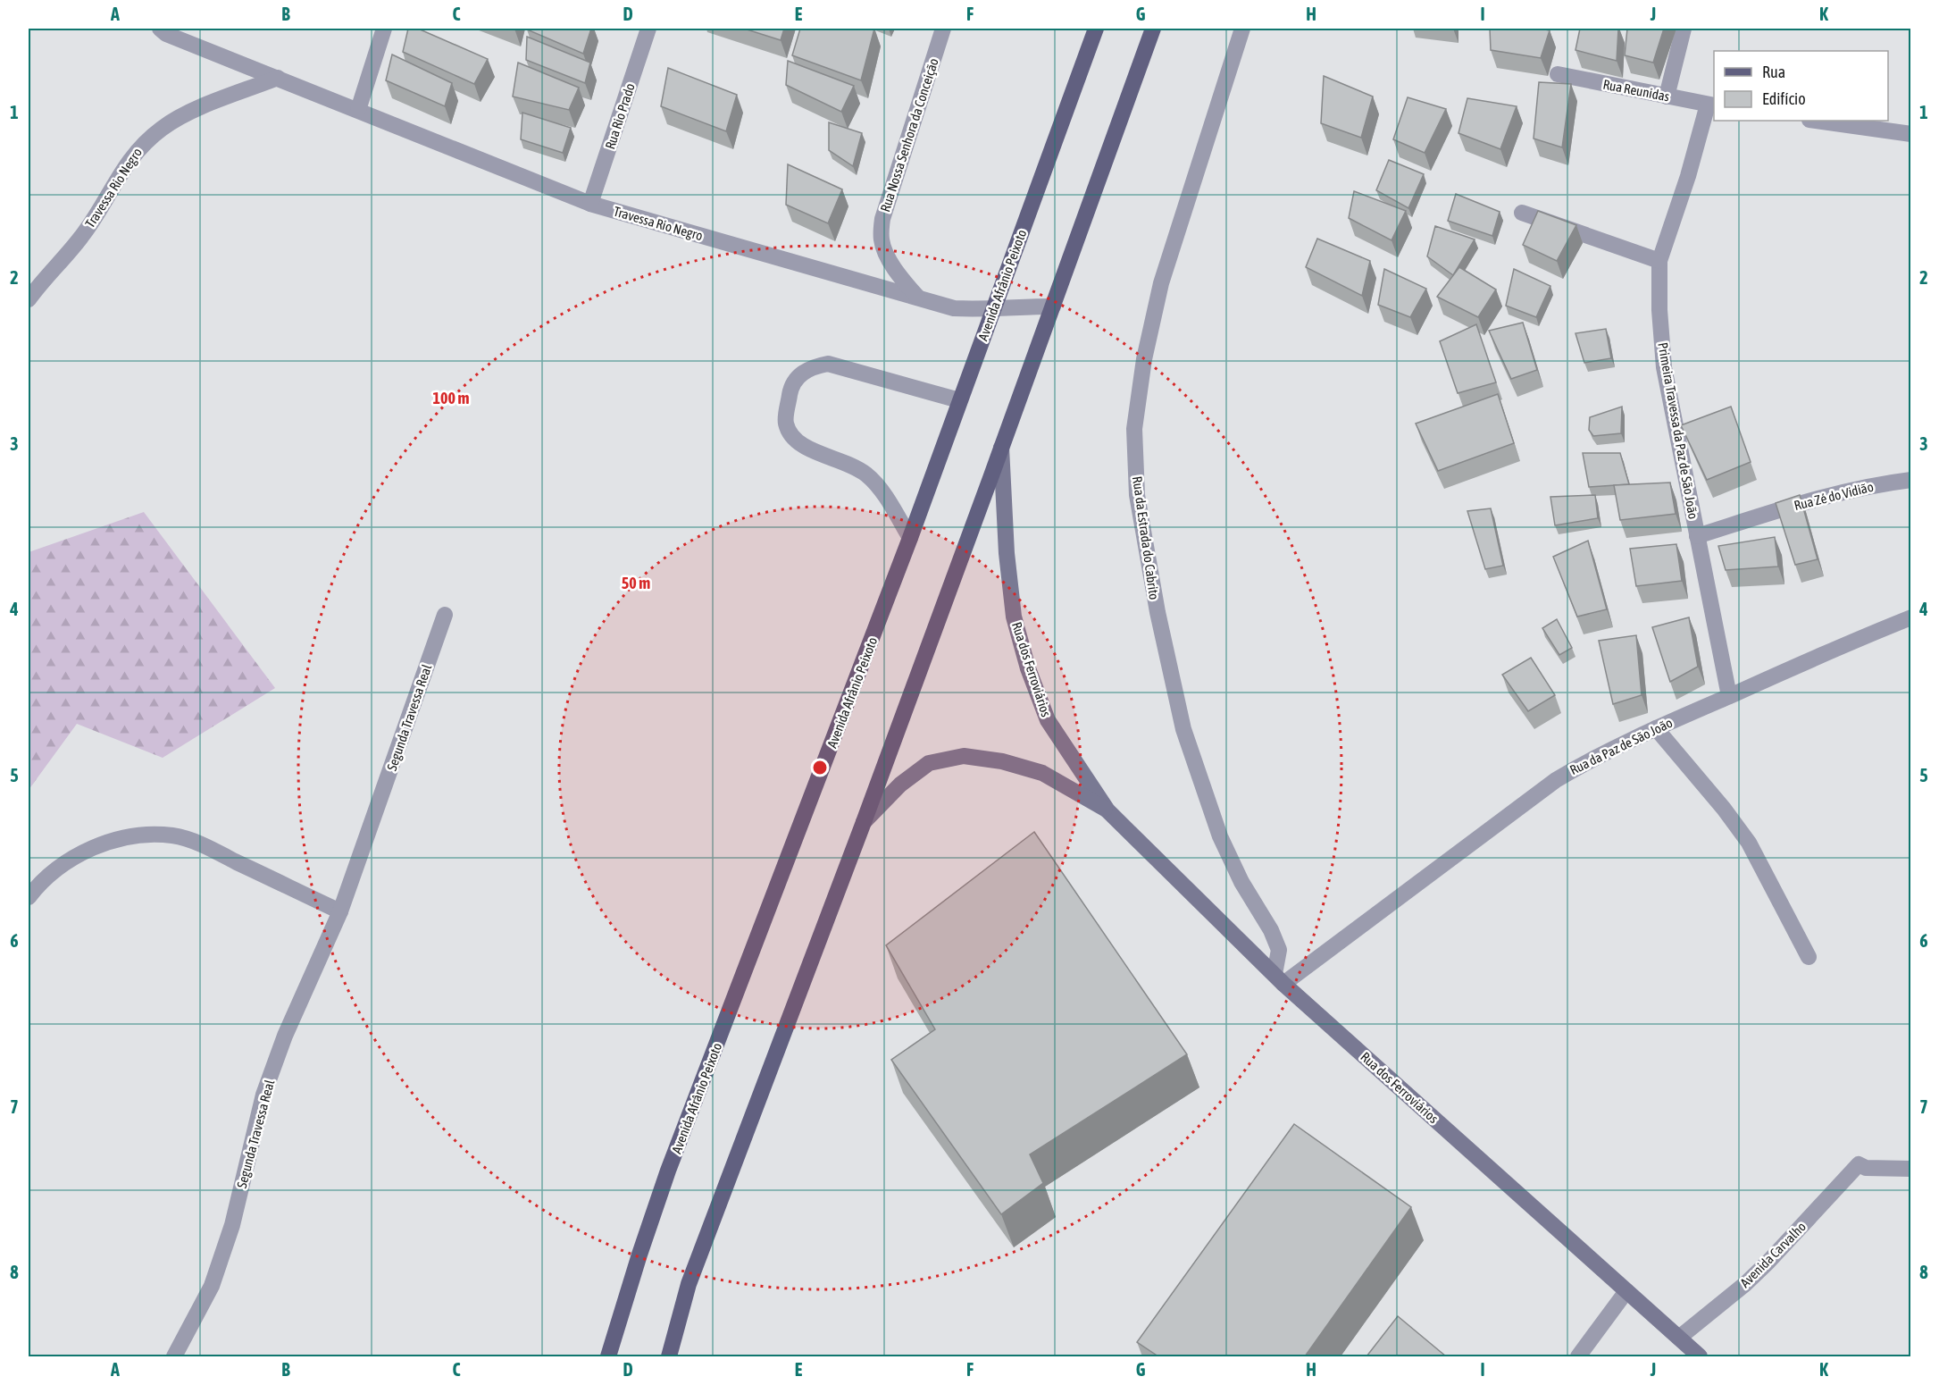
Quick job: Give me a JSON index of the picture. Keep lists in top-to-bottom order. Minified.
{"streets":{"main road":["Avenida Afrânio Peixoto","Rua dos Ferroviários"],"street":["Rua Reunidas","Rua Rio Prado","Rua Nossa Senhora da Conceição","Travessa Rio Negro","Primeira Travessa da Paz de São João","Rua Zé do Vidião","Rua da Estrada do Cabrito","Segunda Travessa Real","Rua da Paz de São João","Avenida Carvalho"]},"crossings":[["Rua Reunidas","Primeira Travessa da Paz de São João"],["Rua Rio Prado","Travessa Rio Negro"],["Rua Nossa Senhora da Conceição","Travessa Rio Negro"],["Travessa Rio Negro","Avenida Afrânio Peixoto"],["Primeira Travessa da Paz de São João","Rua Zé do Vidião"],["Primeira Travessa da Paz de São João","Rua da Paz de São João"],["Rua da Estrada do Cabrito","Rua dos Ferroviários"],["Rua da Estrada do Cabrito","Rua da Paz de São João"],["Rua dos Ferroviários","Rua da Paz de São João"],["Rua dos Ferroviários","Avenida Carvalho"]],"legend":["Rua","Edifício"],"grid":{"columns":["A","B","C","D","E","F","G","H","I","J","K"],"rows":["1","2","3","4","5","6","7","8"]},"rings":["100 m","50 m"]}
